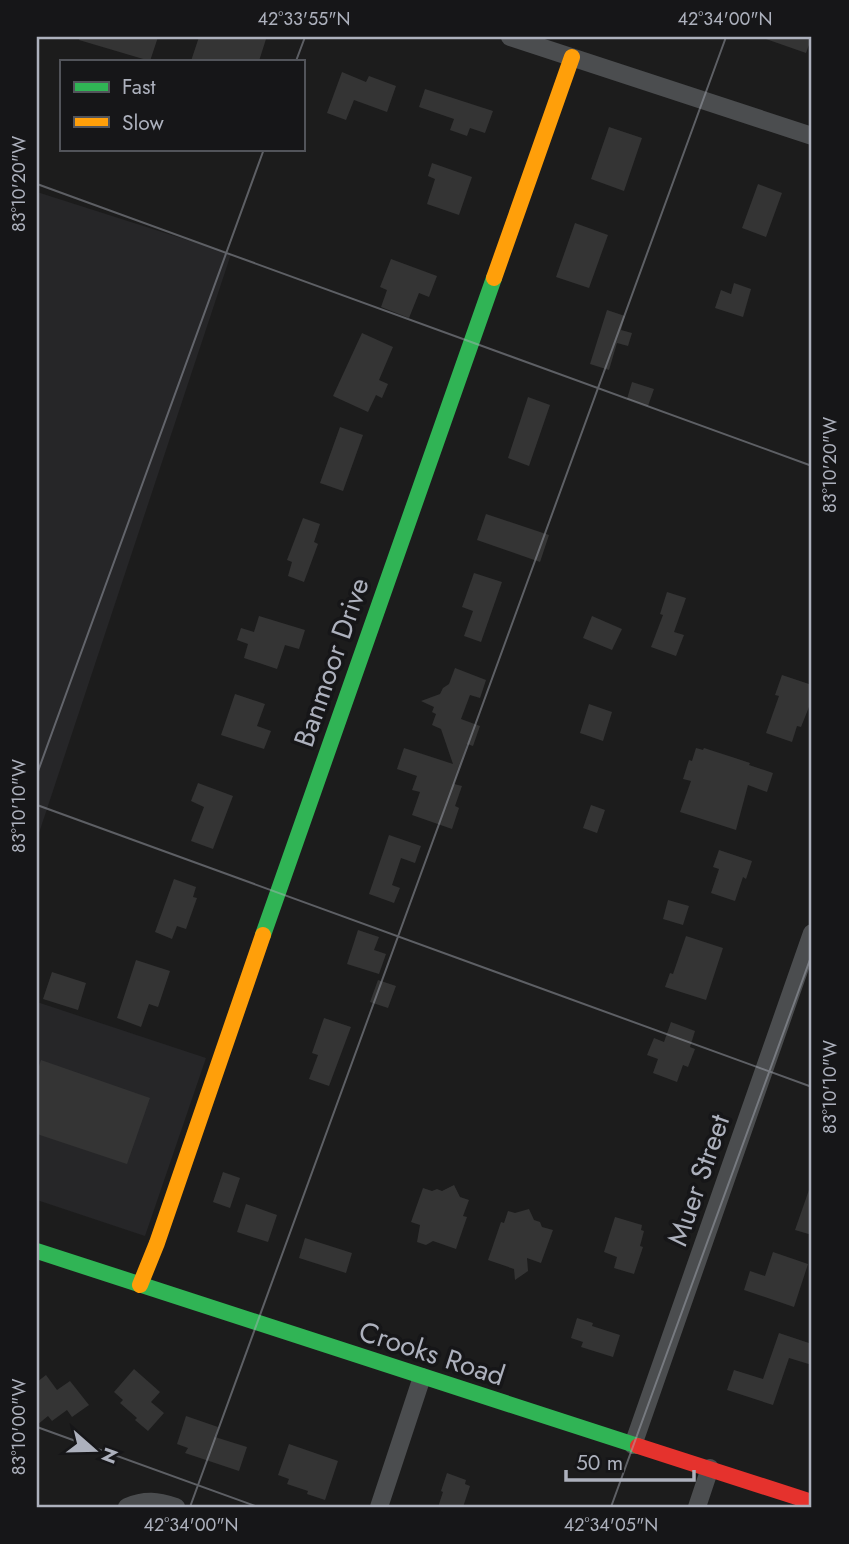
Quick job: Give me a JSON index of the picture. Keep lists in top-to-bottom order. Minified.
{"streets":{"street":["Banmoor Drive","Muer Street","Crooks Road"]},"crossings":[["Banmoor Drive","Crooks Road"],["Muer Street","Crooks Road"]],"legend":["Fast","Slow"],"scale_bar":"50 m","north":"right","coordinates":["42°33'55\"N","42°34'00\"N","83°10'20\"W","83°10'10\"W","83°10'00\"W","42°34'05\"N"]}
